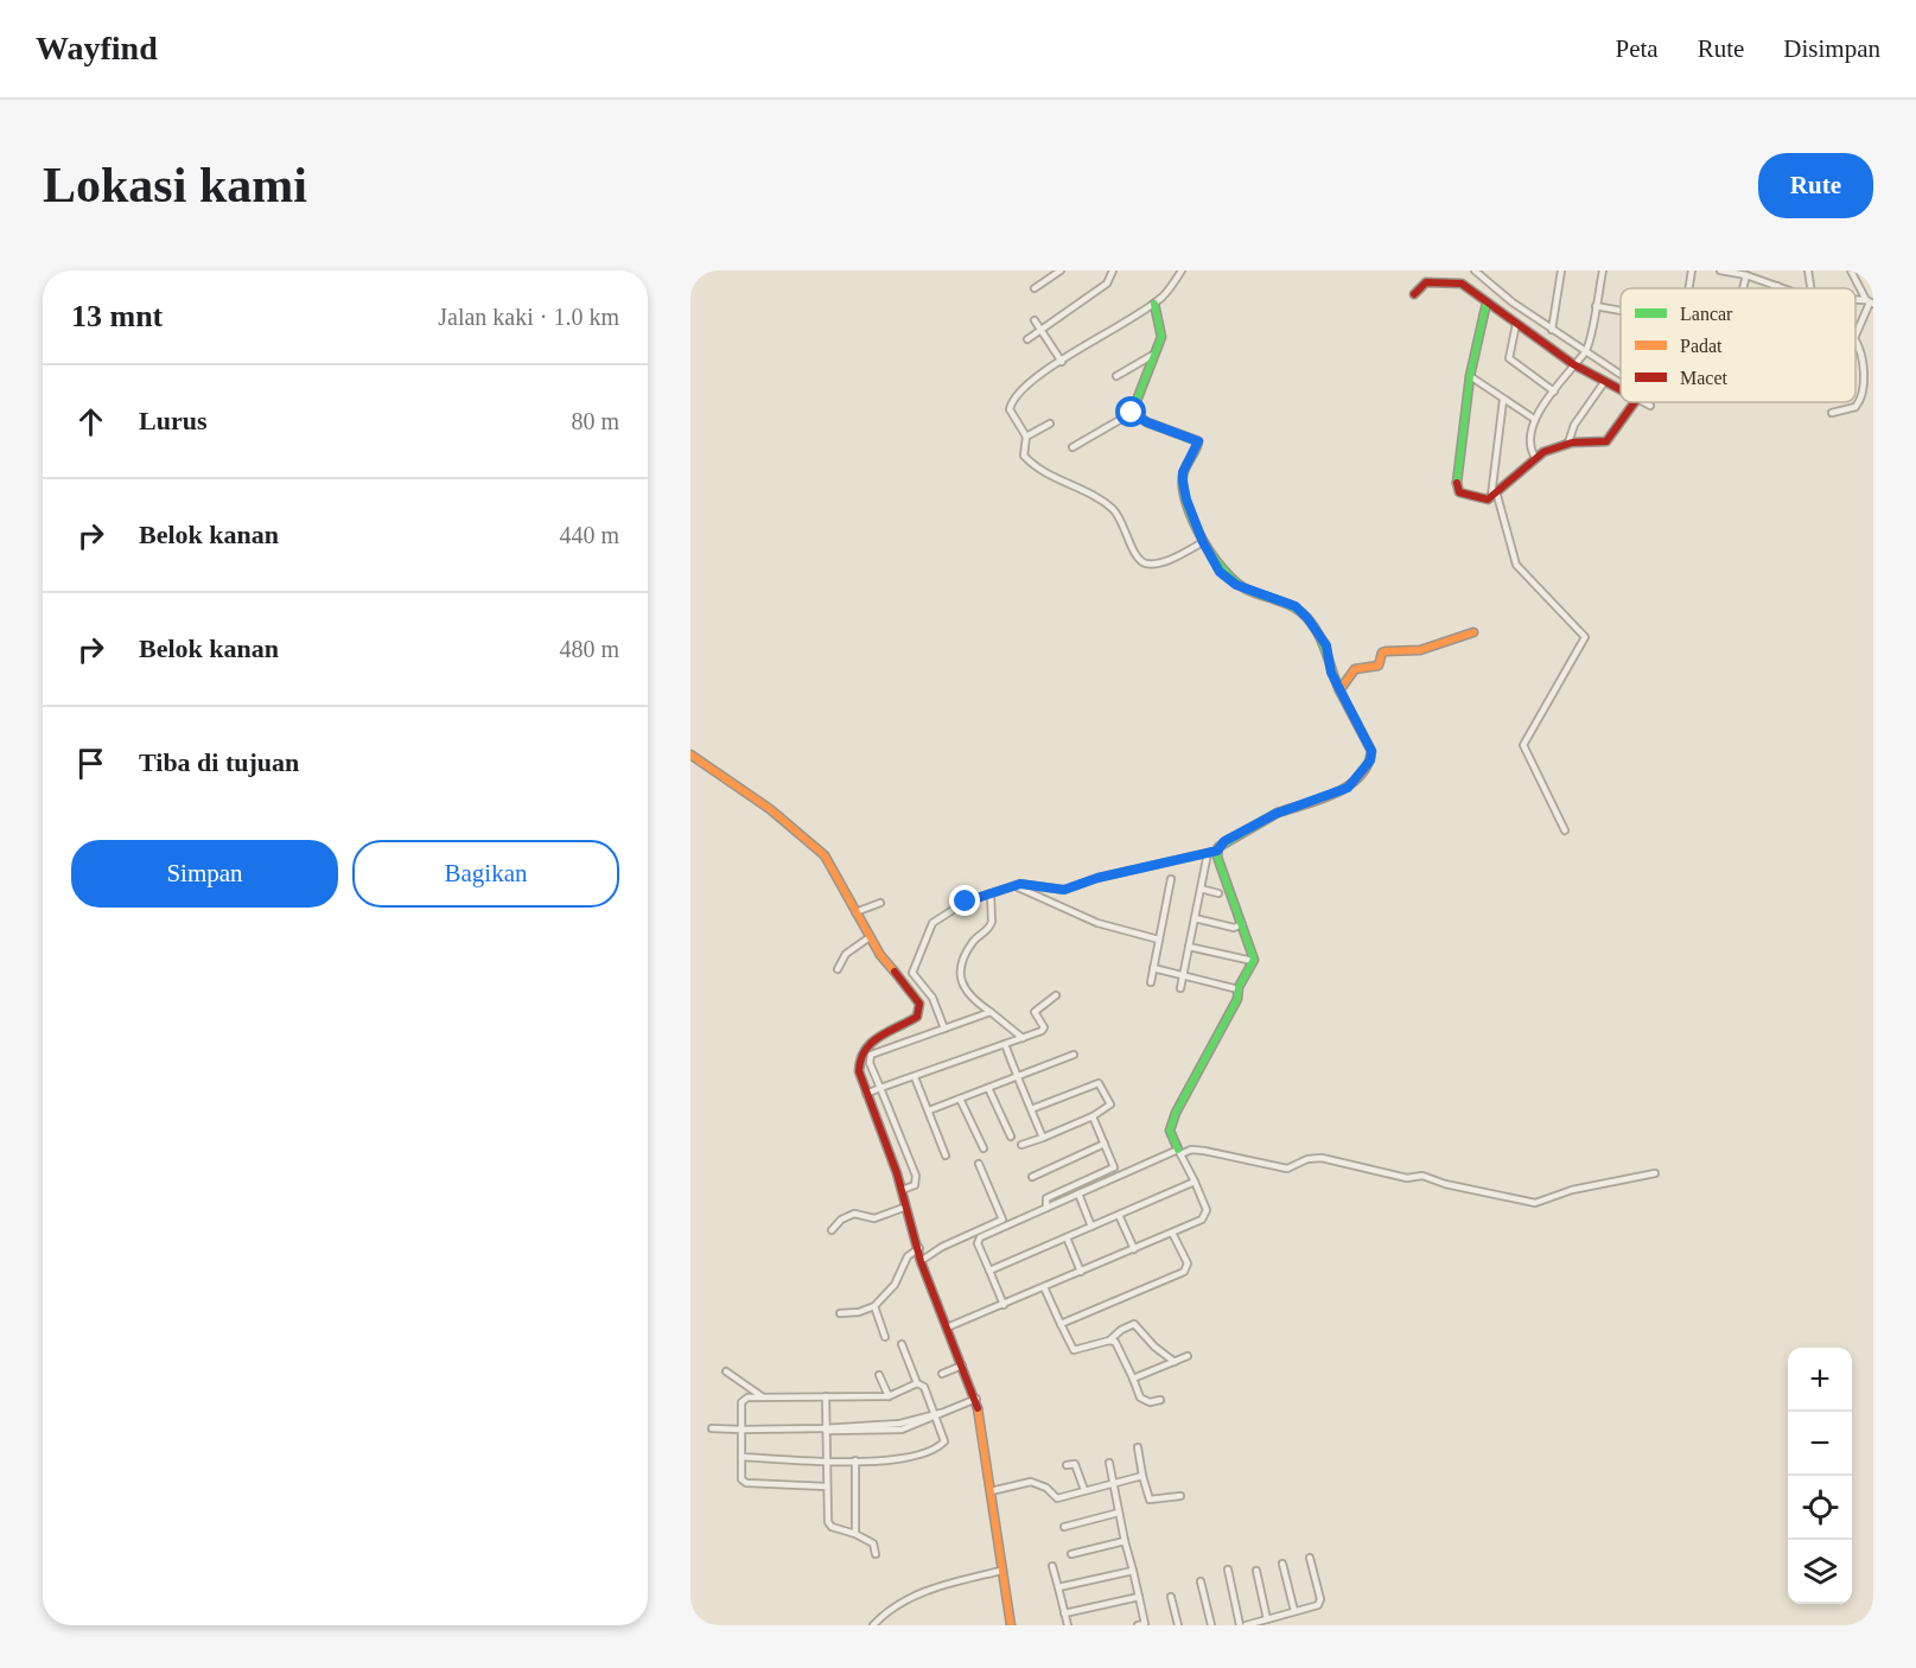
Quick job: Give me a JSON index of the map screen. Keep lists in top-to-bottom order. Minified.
{"legend":["Lancar","Padat","Macet"],"page":{"header":"Wayfind","nav":["Peta","Rute","Disimpan"],"buttons":["Rute",["Simpan","Bagikan"]],"title":"Lokasi kami","heading":["13 mnt","Jalan kaki · 1.0 km"],"list":[["Lurus","80 m"],["Belok kanan","440 m"],["Belok kanan","480 m"],"Tiba di tujuan"],"map_buttons":["+","−"]}}
